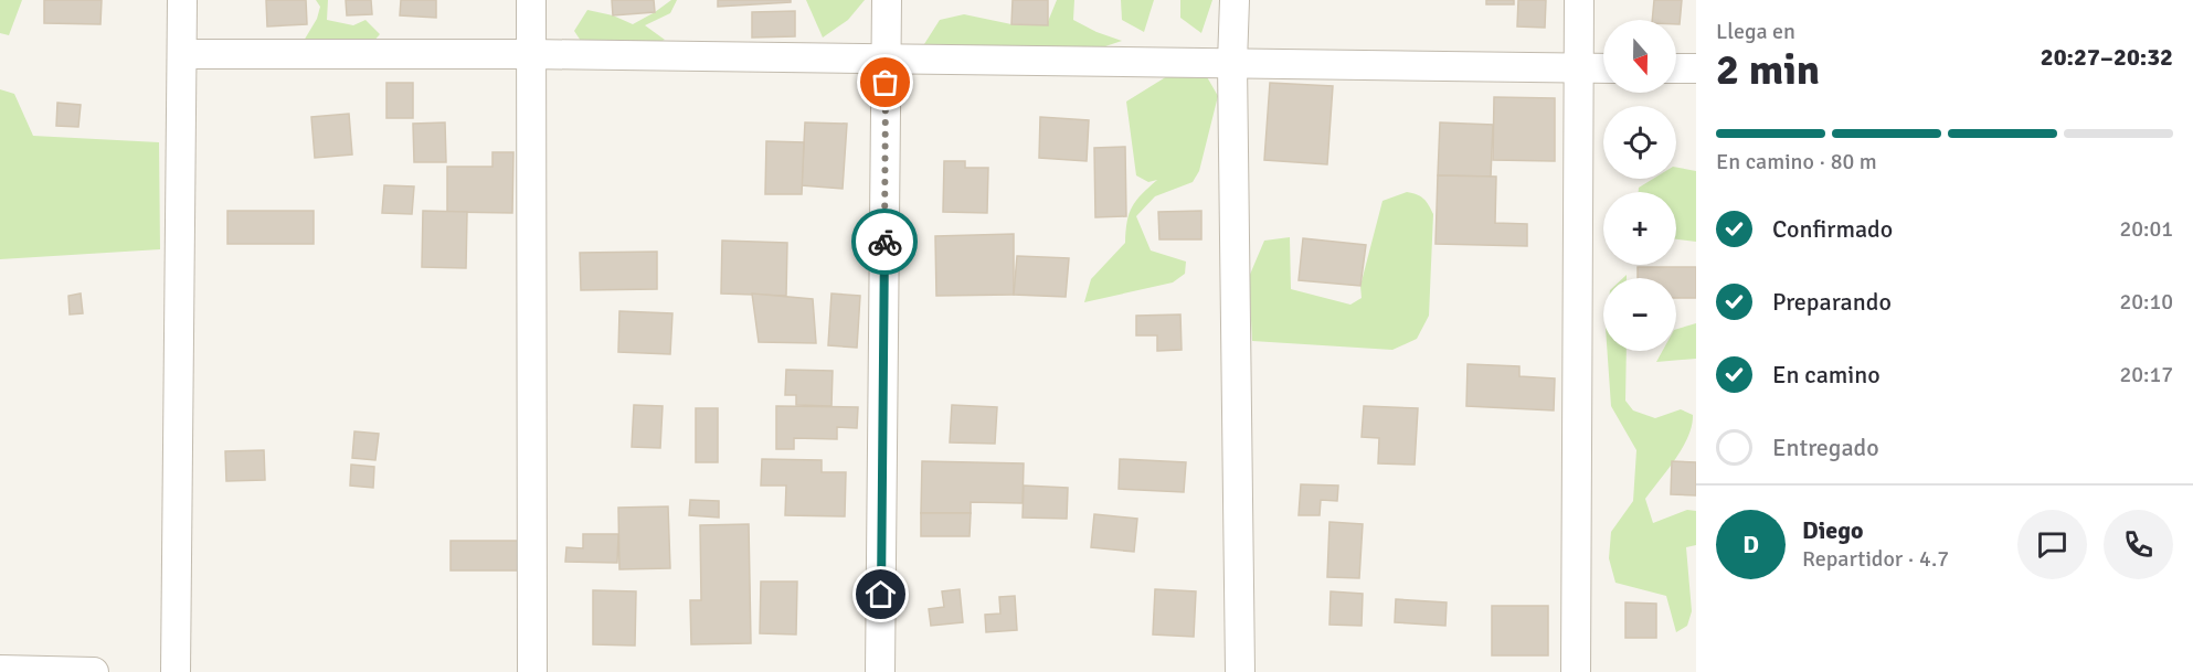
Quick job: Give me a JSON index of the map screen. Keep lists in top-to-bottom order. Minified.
{"north":"bottom","page":{"heading":["2 min","Llega en","20:27–20:32"],"panel":["Diego","Repartidor · 4.7"],"map_buttons":["+","−"],"bar":"En camino · 80 m","list":[["Confirmado","20:01"],["Preparando","20:10"],["En camino","20:17"],"Entregado"],"round":"D"}}
